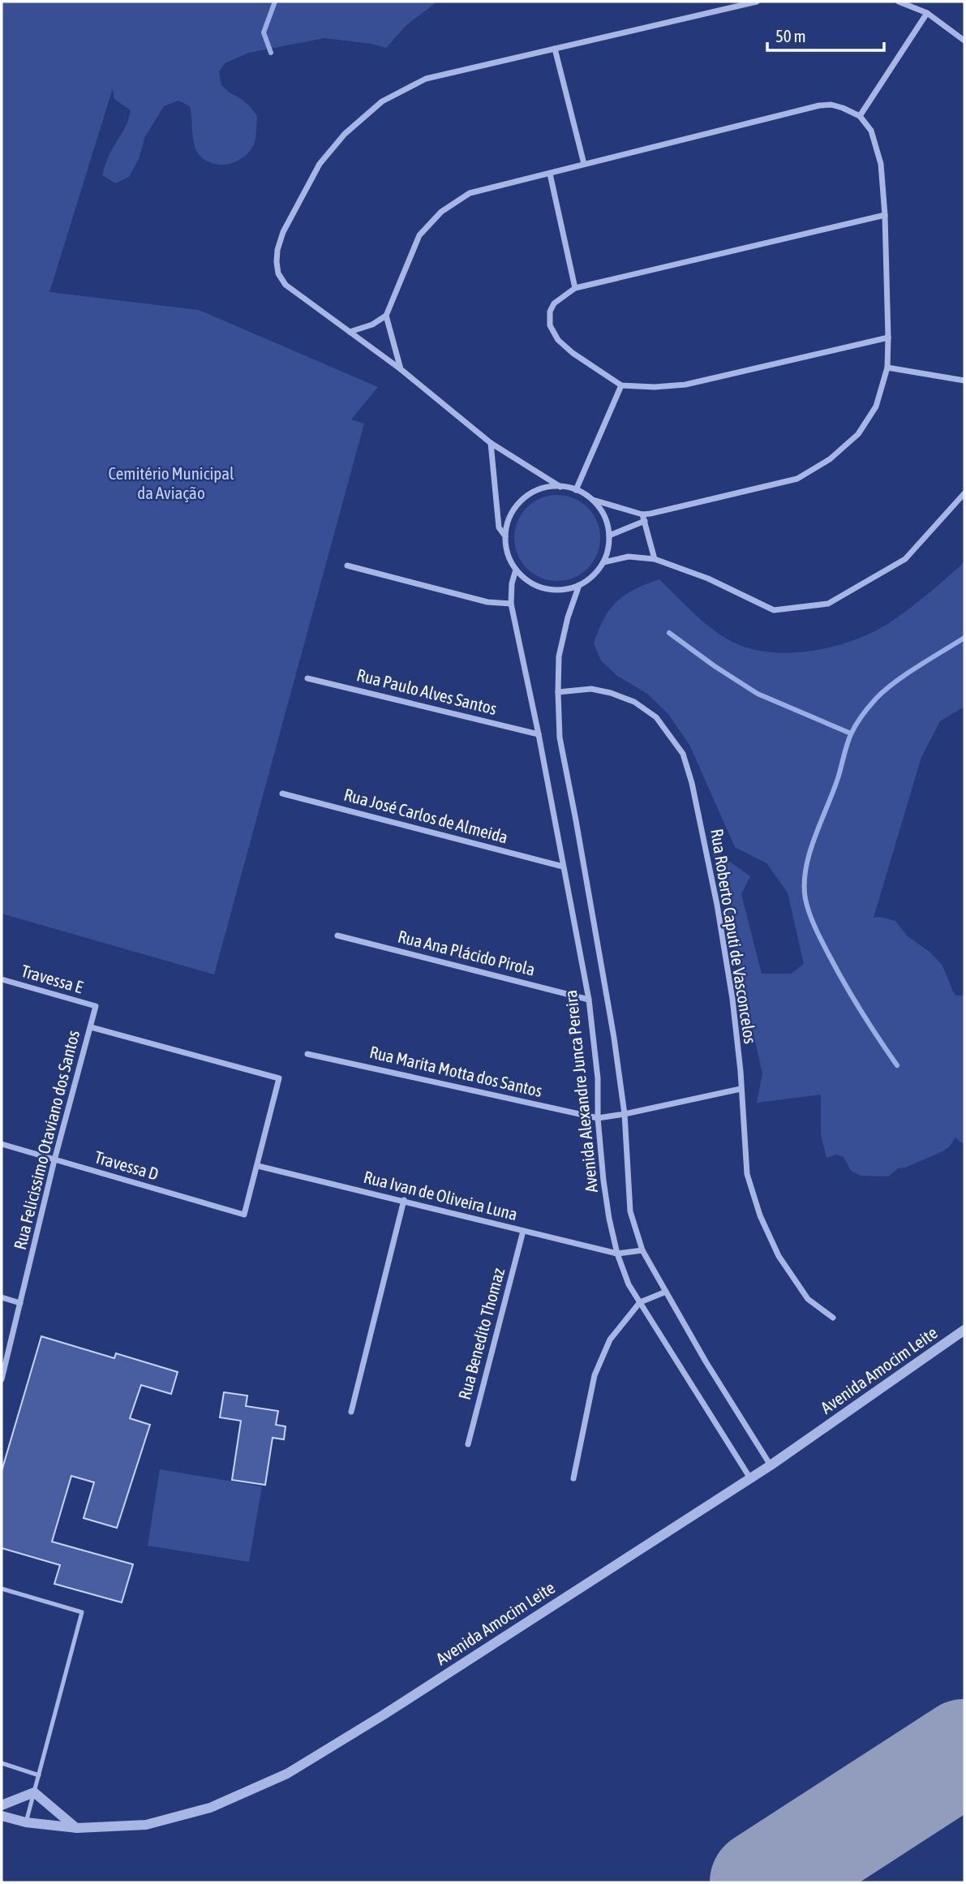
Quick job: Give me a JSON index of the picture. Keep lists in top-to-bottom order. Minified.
{"streets":{"street":["Rua Paulo Alves Santos","Rua José Carlos de Almeida","Rua Roberto Caputi de Vasconcelos","Rua Ana Plácido Pirola","Travessa E","Rua Marita Motta dos Santos","Avenida Alexandre Junca Pereira","Rua Felicissimo Otaviano dos Santos","Travessa D","Rua Ivan de Oliveira Luna","Rua Benedito Thomaz","Avenida Amocim Leite"]},"crossings":[["Rua Paulo Alves Santos","Avenida Alexandre Junca Pereira"],["Rua José Carlos de Almeida","Avenida Alexandre Junca Pereira"],["Rua Roberto Caputi de Vasconcelos","Avenida Alexandre Junca Pereira"],["Rua Ana Plácido Pirola","Avenida Alexandre Junca Pereira"],["Travessa E","Rua Felicissimo Otaviano dos Santos"],["Rua Marita Motta dos Santos","Avenida Alexandre Junca Pereira"],["Avenida Alexandre Junca Pereira","Rua Ivan de Oliveira Luna"],["Avenida Alexandre Junca Pereira","Avenida Amocim Leite"],["Rua Felicissimo Otaviano dos Santos","Travessa D"],["Travessa D","Rua Ivan de Oliveira Luna"],["Rua Ivan de Oliveira Luna","Rua Benedito Thomaz"]],"parks":["Cemitério Municipal da Aviação"],"scale_bar":"50 m"}
